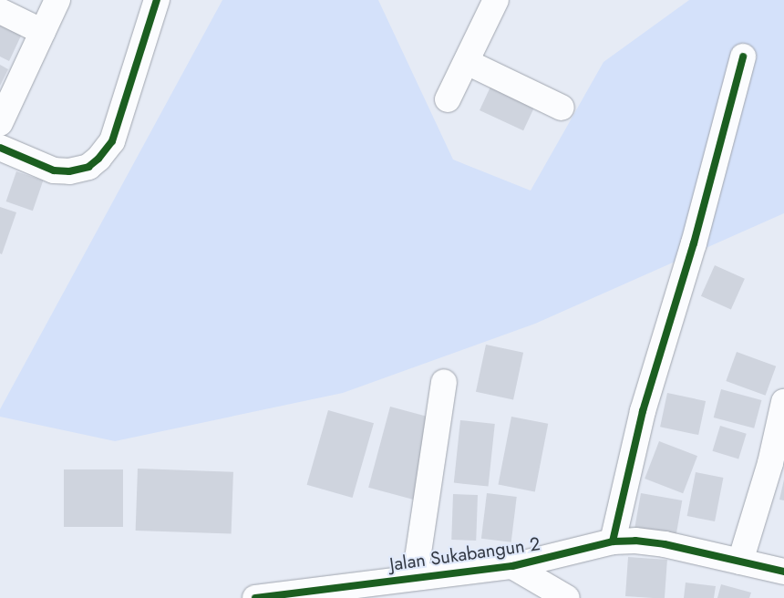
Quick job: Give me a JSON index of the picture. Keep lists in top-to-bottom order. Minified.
{"streets":{"street":["Jalan Sukabangun 2"]}}
